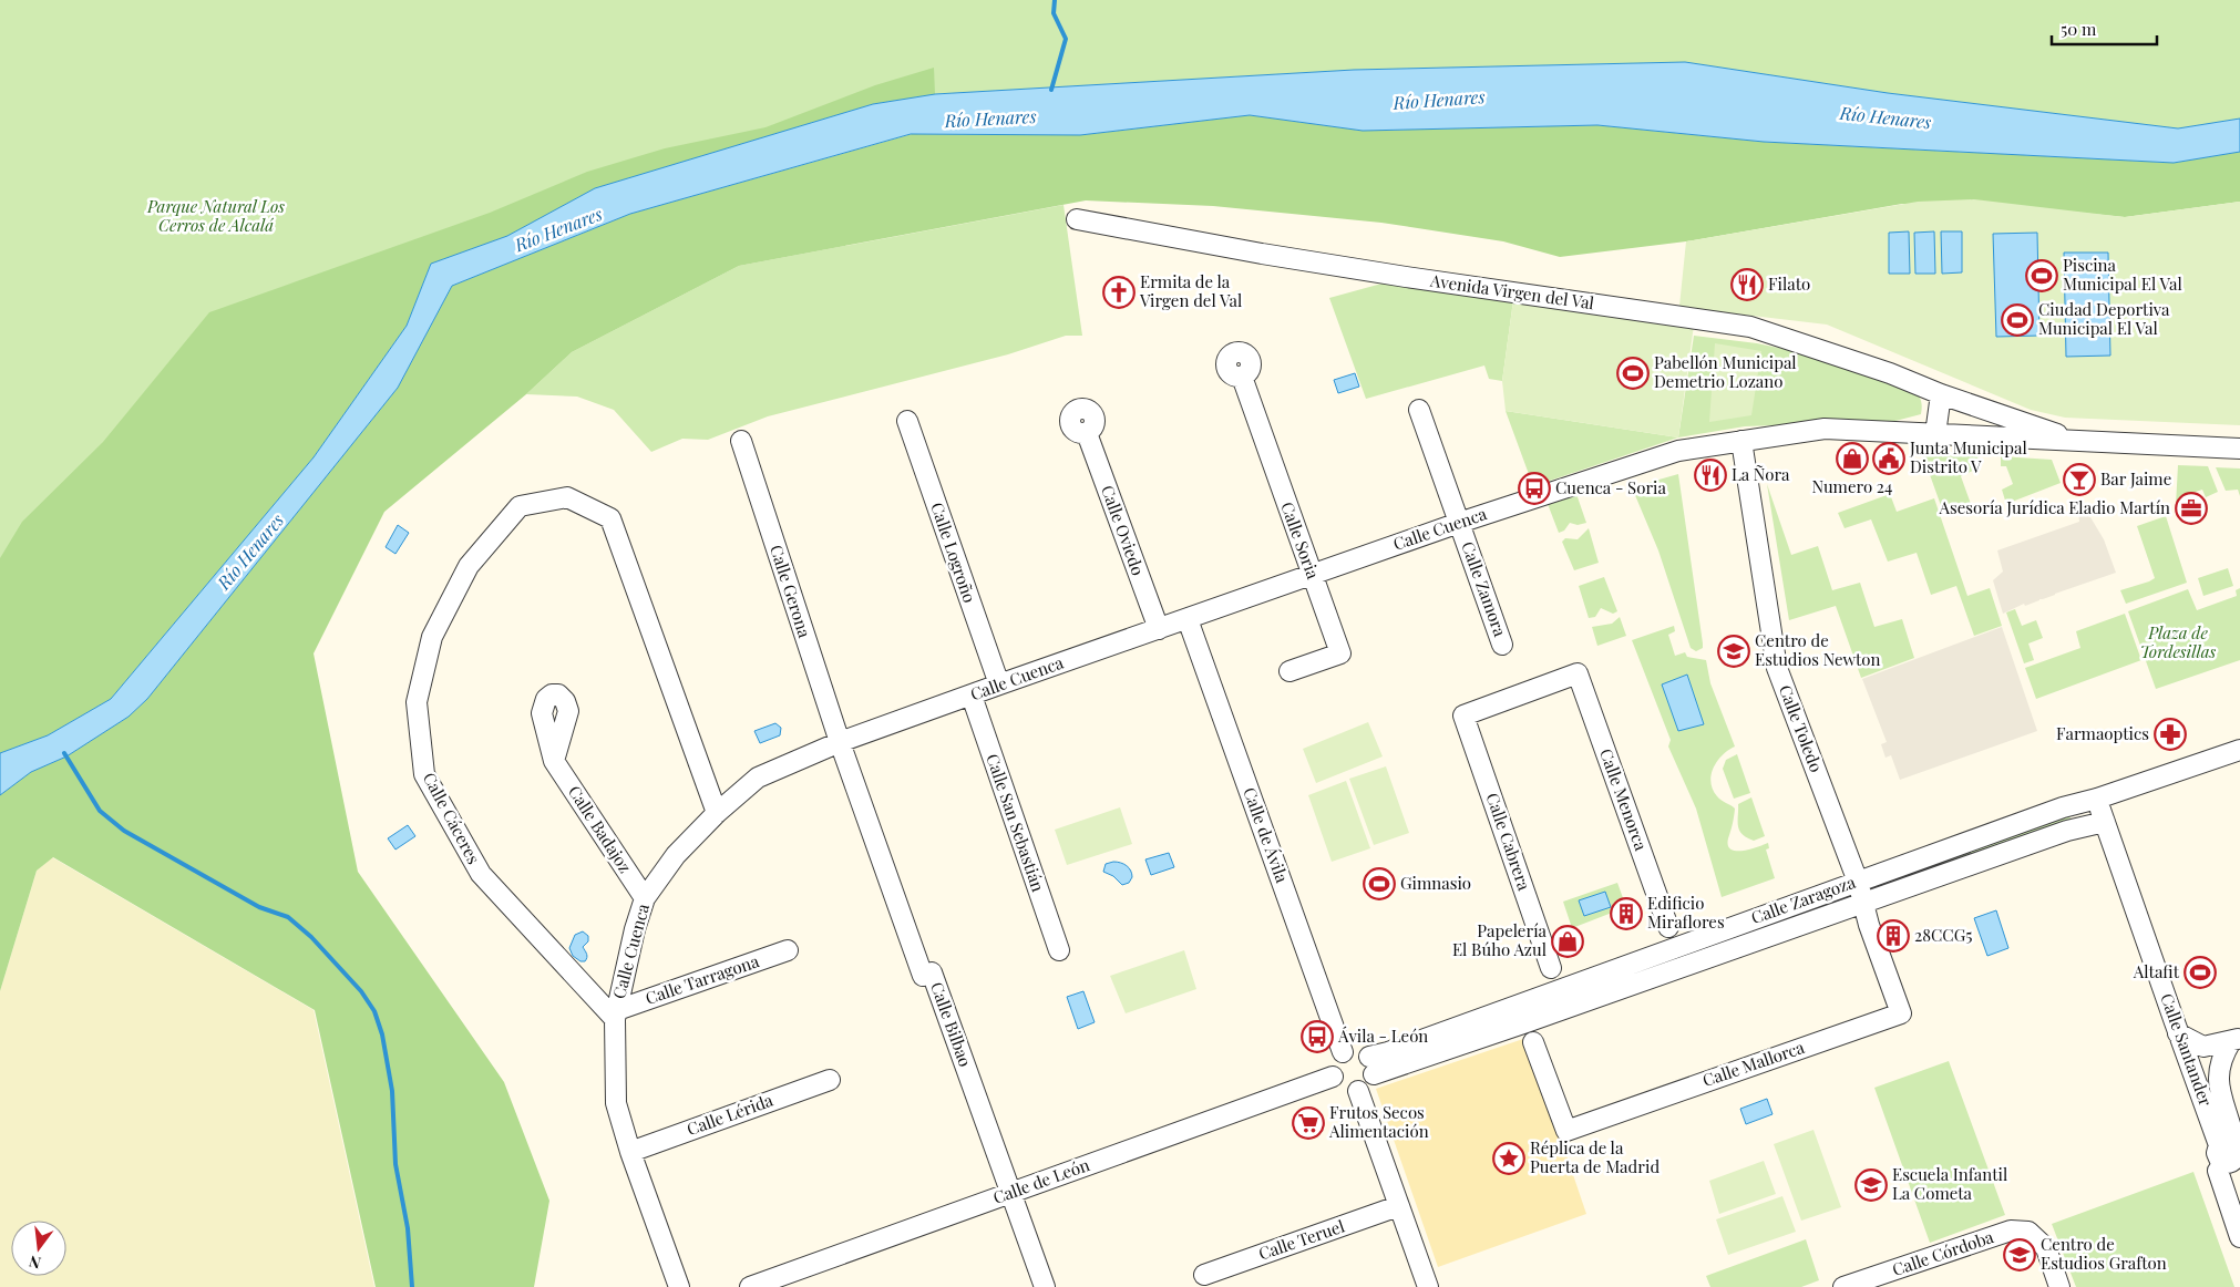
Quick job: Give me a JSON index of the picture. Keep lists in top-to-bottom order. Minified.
{"streets":{"street":["Avenida Virgen del Val","Calle Cuenca","Calle Oviedo","Calle Soria","Calle Logroño","Calle Zamora","Calle Gerona","Calle Toledo","Calle Menorca","Calle Cáceres","Calle San Sebastián","Calle Badajoz","Calle de Ávila","Calle Cabrera","Calle Zaragoza","Calle Tarragona","Calle Bilbao","Calle Santander","Calle Mallorca","Calle Lérida","Calle de León","Calle Teruel","Calle Córdoba"]},"crossings":[["Avenida Virgen del Val","Calle Cuenca"],["Calle Cuenca","Calle Oviedo"],["Calle Cuenca","Calle Soria"],["Calle Cuenca","Calle Logroño"],["Calle Cuenca","Calle Zamora"],["Calle Cuenca","Calle Gerona"],["Calle Cuenca","Calle Toledo"],["Calle Cuenca","Calle Cáceres"],["Calle Cuenca","Calle San Sebastián"],["Calle Cuenca","Calle Badajoz"],["Calle Cuenca","Calle de Ávila"],["Calle Cuenca","Calle Tarragona"],["Calle Cuenca","Calle Bilbao"],["Calle Cuenca","Calle Lérida"],["Calle Gerona","Calle Bilbao"],["Calle Toledo","Calle Zaragoza"],["Calle Toledo","Calle Mallorca"],["Calle Menorca","Calle Cabrera"],["Calle Cáceres","Calle Tarragona"],["Calle de Ávila","Calle Zaragoza"],["Calle de Ávila","Calle de León"],["Calle Zaragoza","Calle Santander"],["Calle Zaragoza","Calle Mallorca"],["Calle Zaragoza","Calle de León"],["Calle Bilbao","Calle de León"]],"water":["Río Henares"],"parks":["Parque Natural Los Cerros de Alcalá","Plaza de Tordesillas"],"places":{"sports":["Piscina Municipal El Val","Ciudad Deportiva Municipal El Val","Pabellón Municipal Demetrio Lozano","Gimnasio","Altafit"],"restaurant":["Filato","La Ñora"],"church":["Ermita de la Virgen del Val"],"shop":["Numero 24","Papelería El Búho Azul"],"public building":["Junta Municipal Distrito V"],"bar":["Bar Jaime"],"bus stop":["Cuenca - Soria","Ávila - León"],"office":["Asesoría Jurídica Eladio Martín"],"school or university":["Centro de Estudios Newton","Escuela Infantil La Cometa","Centro de Estudios Grafton"],"pharmacy":["Farmaoptics"],"building":["Edificio Miraflores","28CCG5"],"supermarket":["Frutos Secos Alimentación"],"place":["Réplica de la Puerta de Madrid"]},"scale_bar":"50 m","north":"bottom"}
